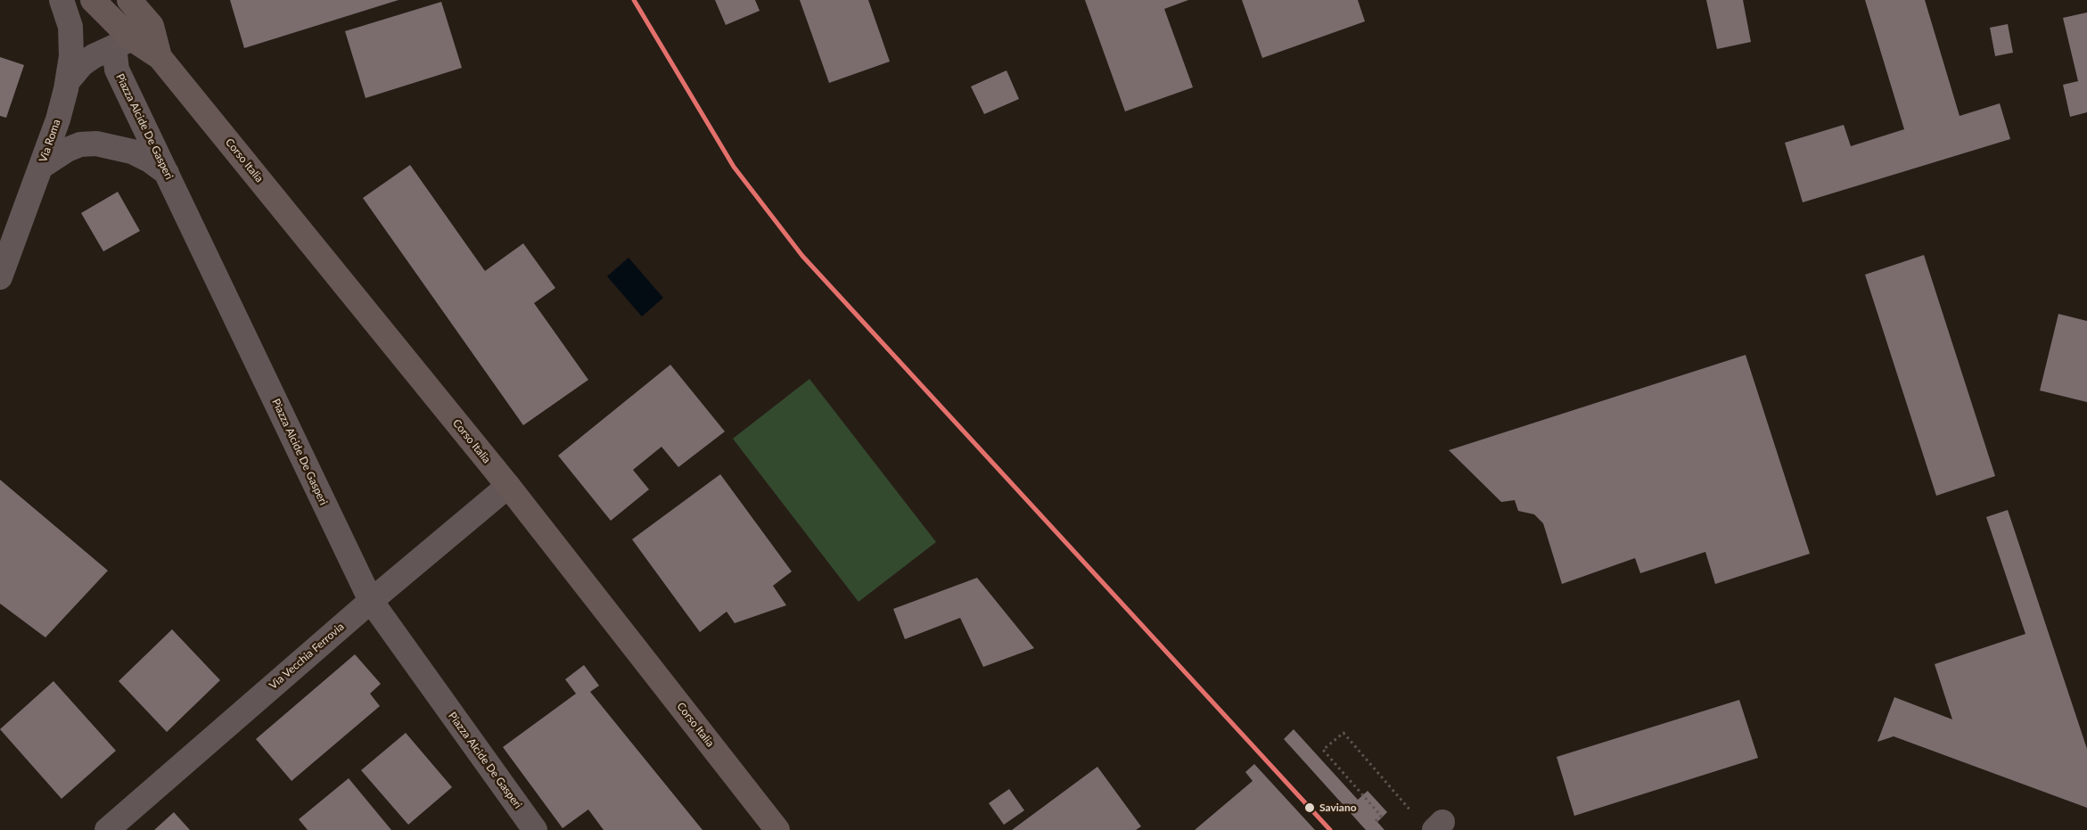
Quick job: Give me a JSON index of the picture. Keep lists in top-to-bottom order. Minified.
{"streets":{"main road":["Corso Italia"],"street":["Piazza Alcide De Gasperi","Via Roma","Via Vecchia Ferrovia"]},"crossings":[["Piazza Alcide De Gasperi","Via Vecchia Ferrovia"],["Corso Italia","Via Vecchia Ferrovia"]],"places":["Saviano"]}
